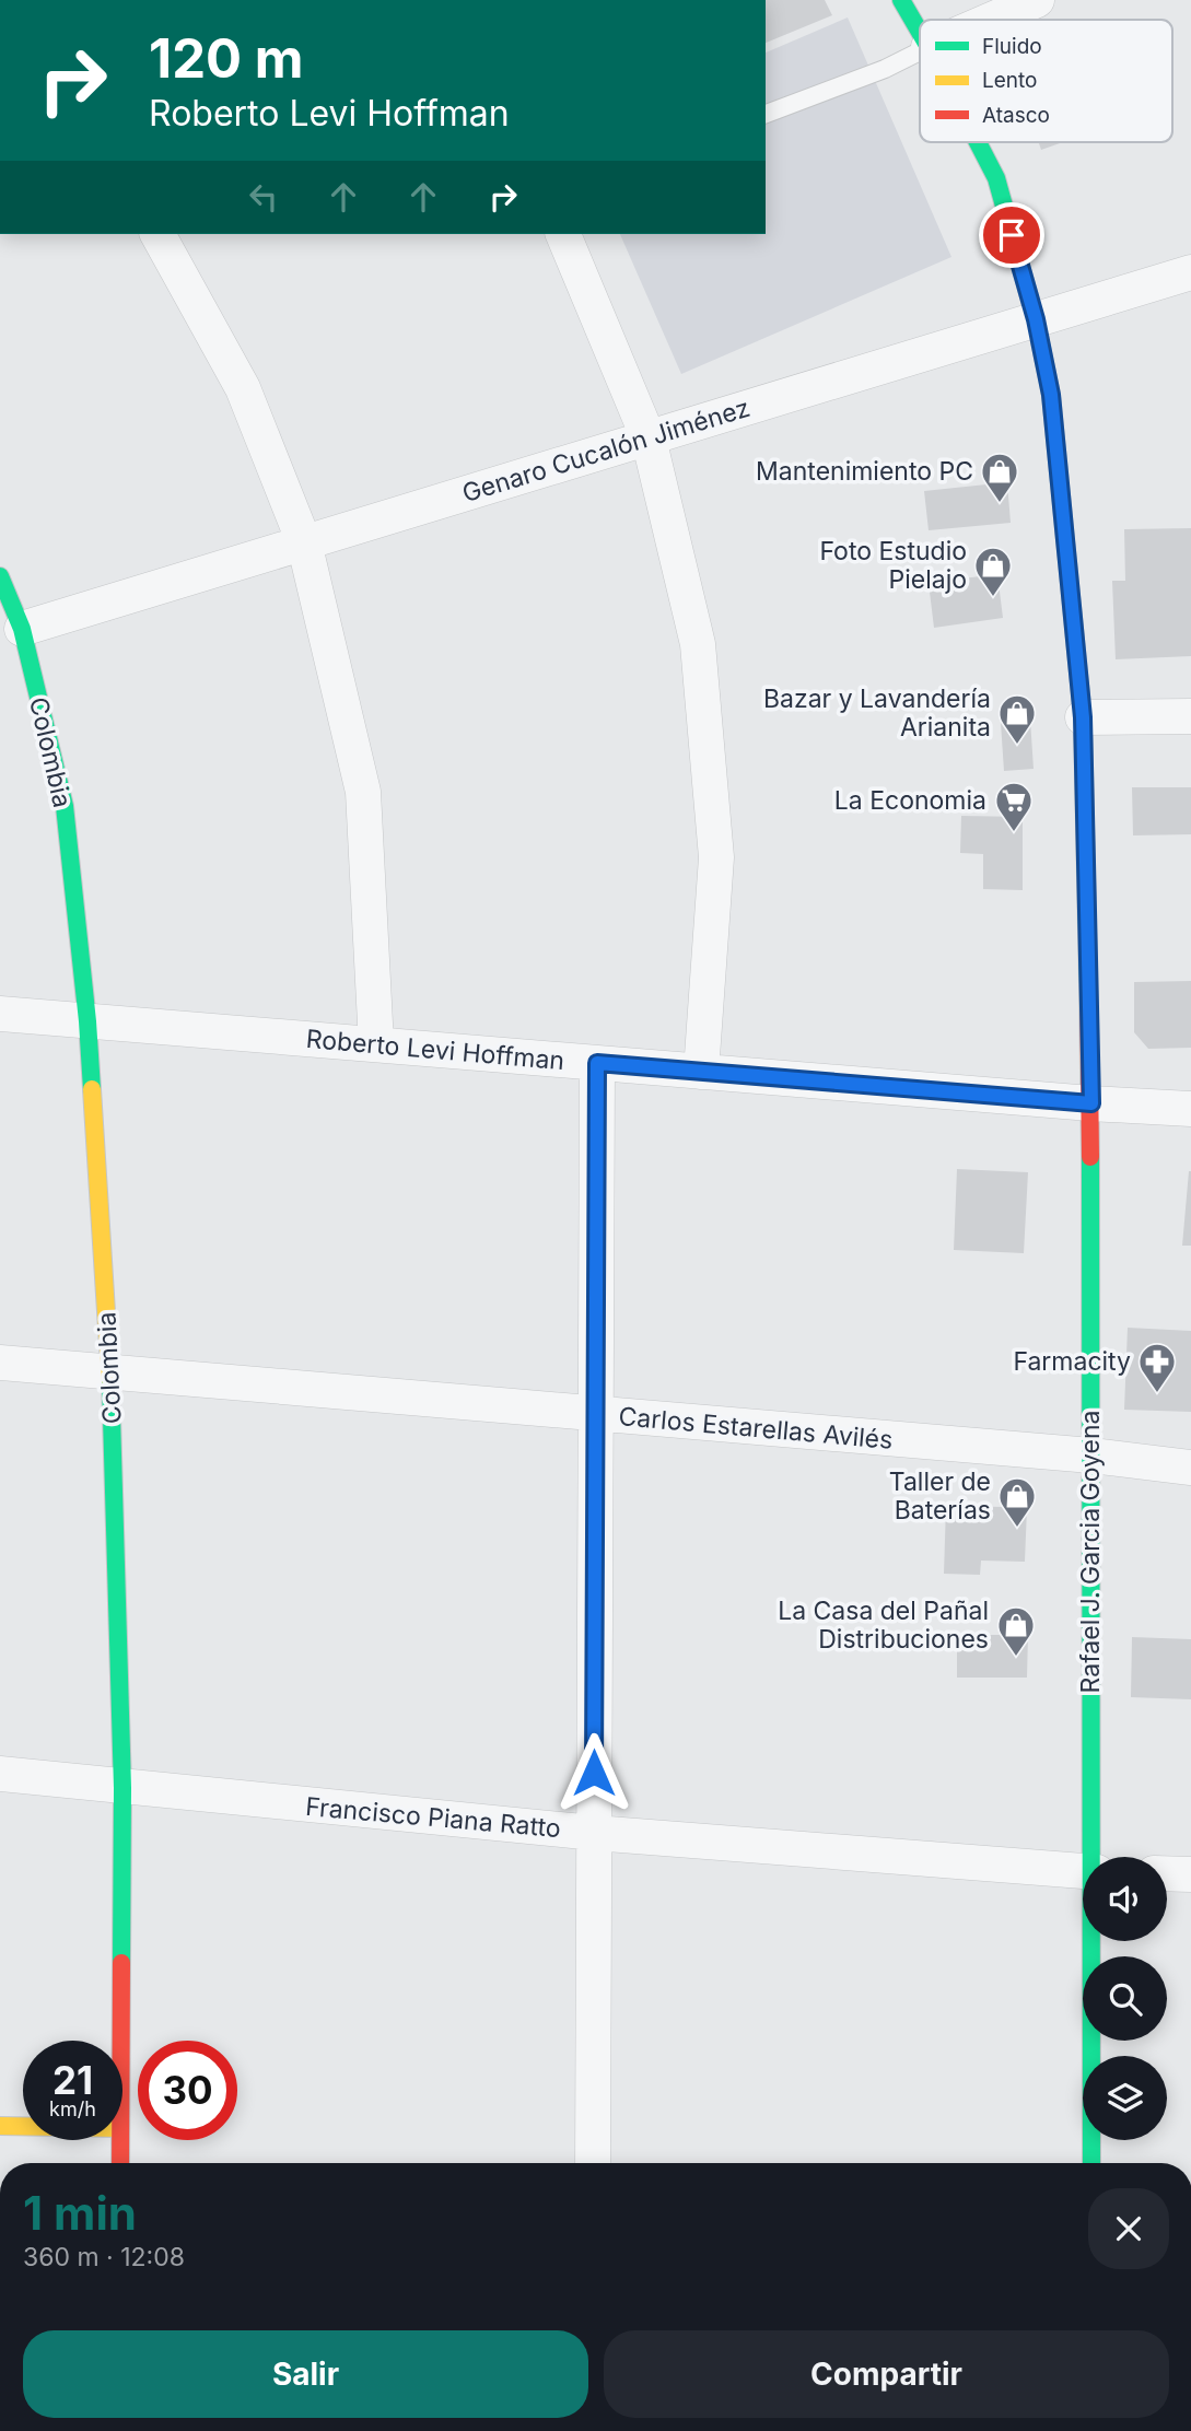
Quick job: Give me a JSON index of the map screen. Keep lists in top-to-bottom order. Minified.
{"streets":{"street":["Genaro Cucalón Jiménez","Colombia","Roberto Levi Hoffman","Carlos Estarellas Avilés","Rafael J. Garcia Goyena","Francisco Piana Ratto"]},"crossings":[["Genaro Cucalón Jiménez","Colombia"],["Genaro Cucalón Jiménez","Rafael J. Garcia Goyena"],["Colombia","Roberto Levi Hoffman"],["Colombia","Carlos Estarellas Avilés"],["Colombia","Francisco Piana Ratto"],["Roberto Levi Hoffman","Rafael J. Garcia Goyena"],["Carlos Estarellas Avilés","Rafael J. Garcia Goyena"]],"places":{"shop":["Mantenimiento PC","Foto Estudio Pielajo","Bazar y Lavandería Arianita","Taller de Baterías","La Casa del Pañal Distribuciones"],"supermarket":["La Economia"],"pharmacy":["Farmacity"]},"legend":["Fluido","Lento","Atasco"],"page":{"turn":["120 m","Roberto Levi Hoffman"],"speed":"21 km/h","limit":"30","heading":["1 min","360 m · 12:08"],"buttons":["Salir","Compartir"]}}
